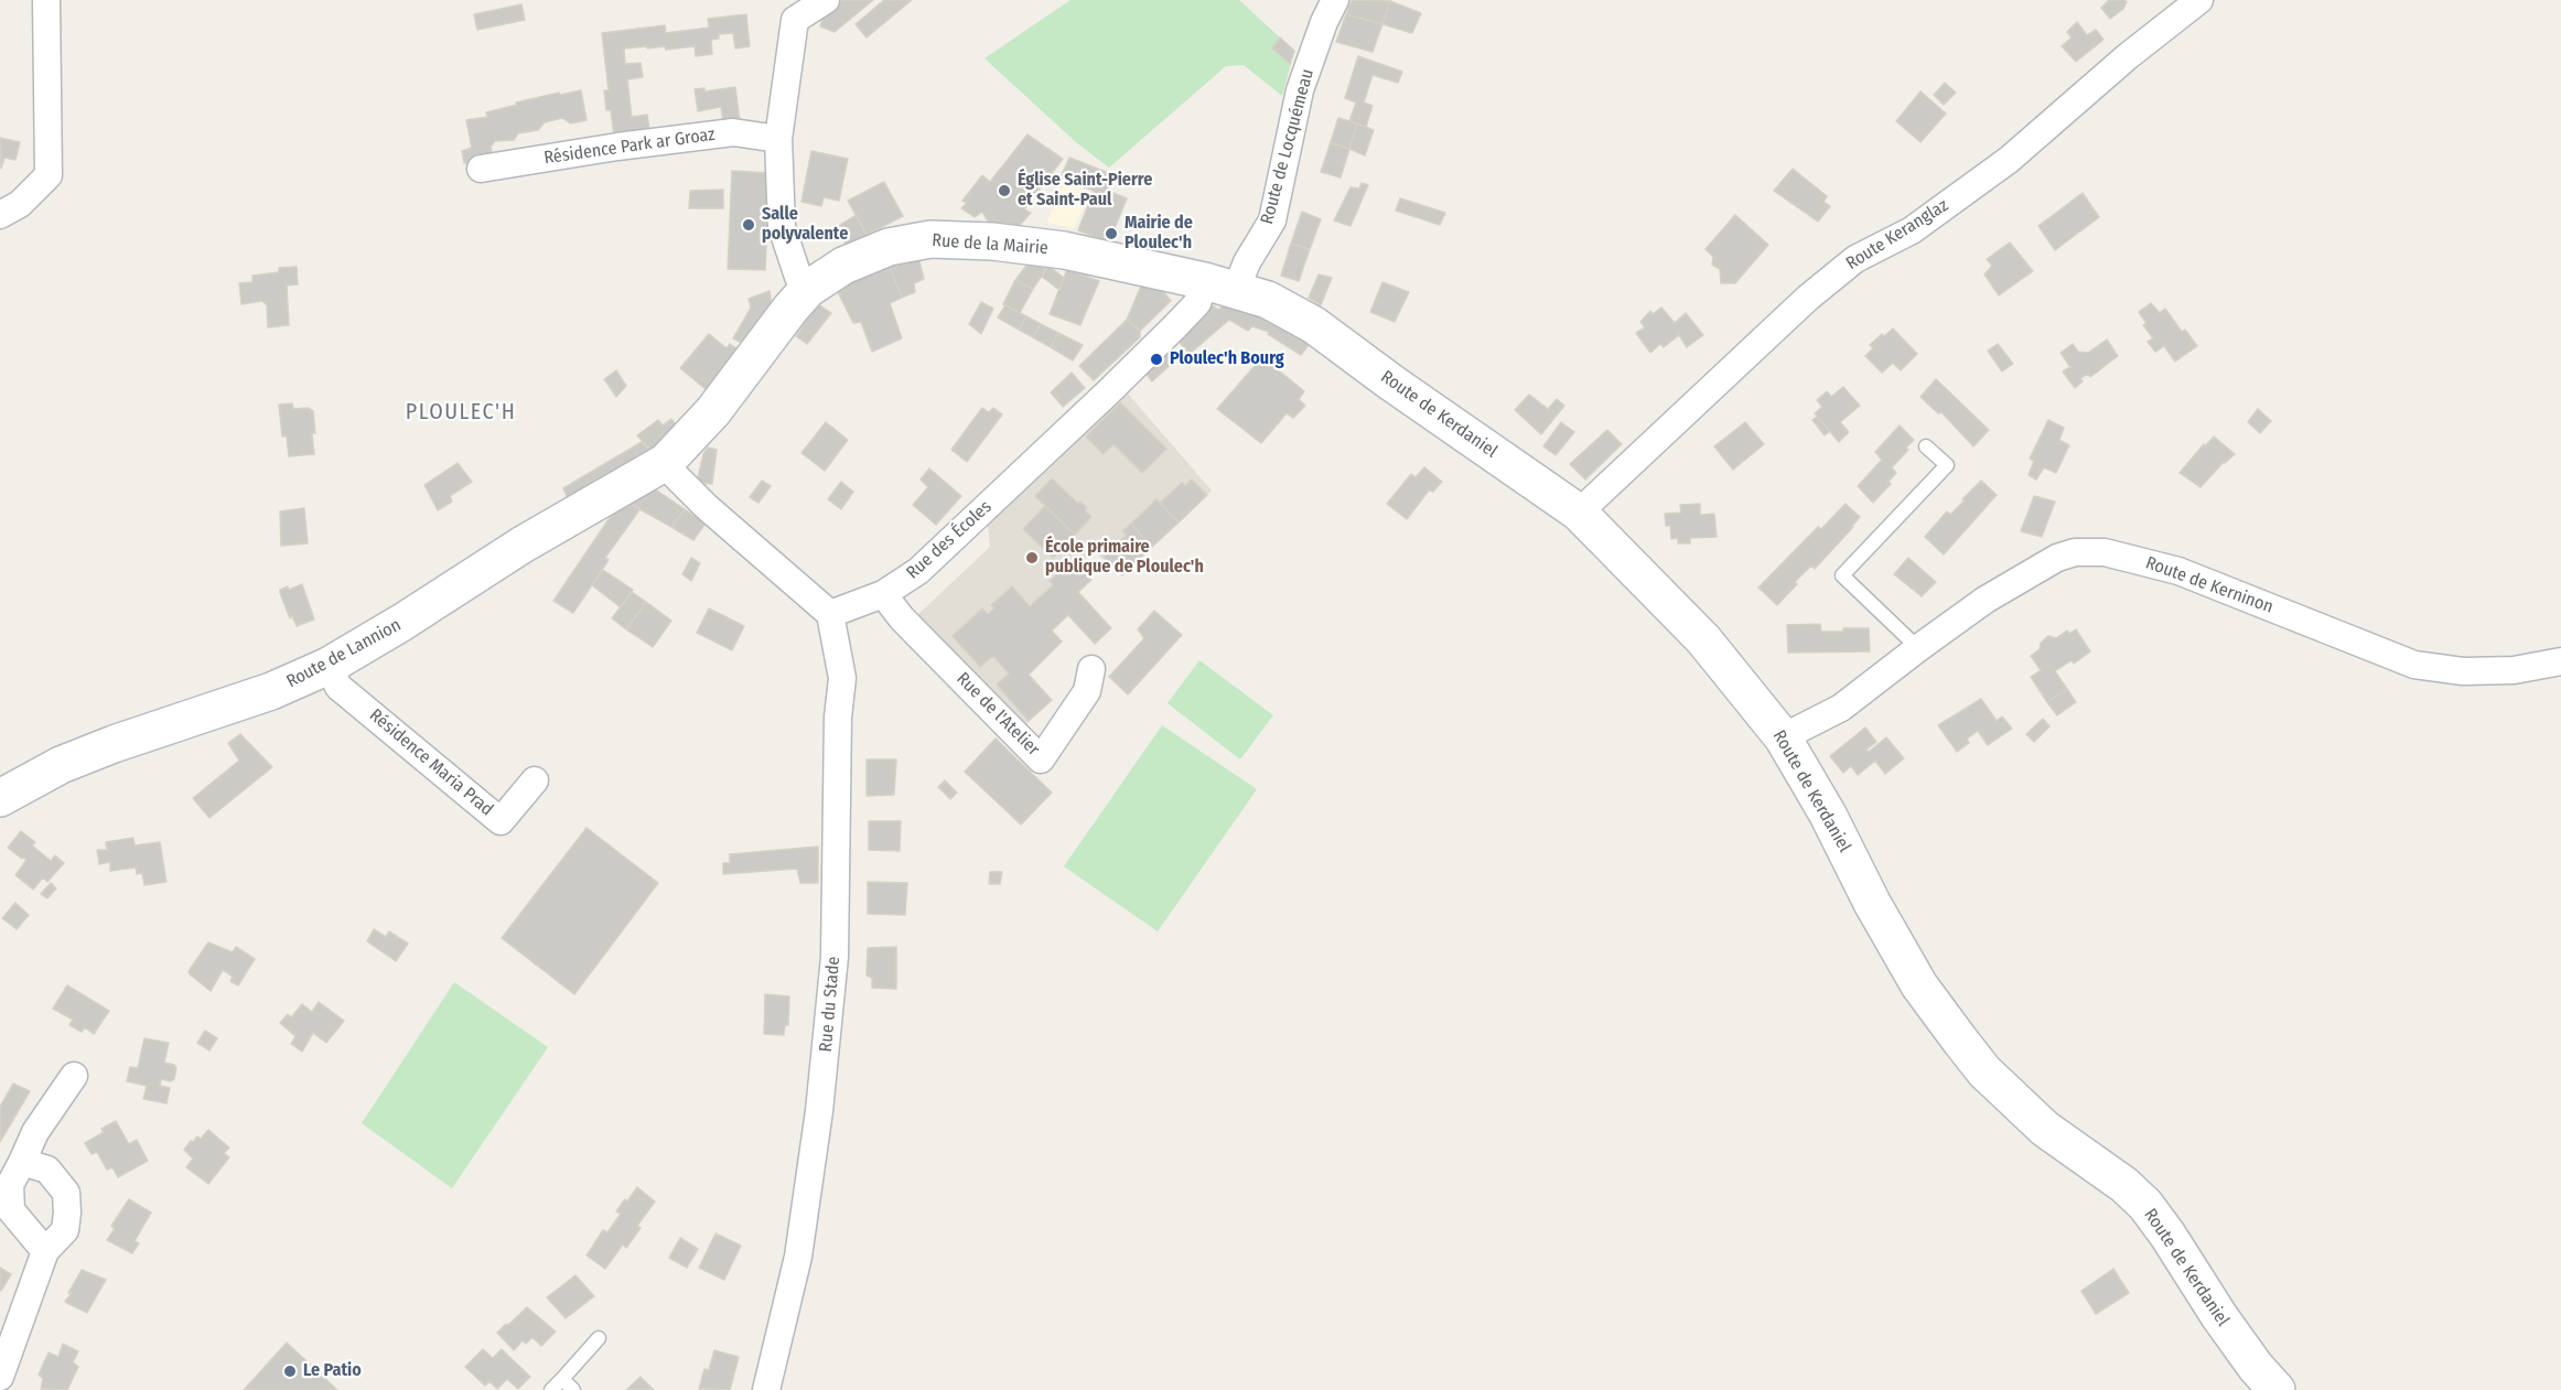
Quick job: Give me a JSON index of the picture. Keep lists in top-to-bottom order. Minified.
{"streets":{"street":["Résidence Park ar Groaz","Route de Locquémeau","Route Keranglaz","Rue de la Mairie","Route de Kerdaniel","Rue des Écoles","Route de Kerninon","Route de Lannion","Rue de l'Atelier","Résidence Maria Prad","Rue du Stade"]},"crossings":[["Route de Locquémeau","Rue de la Mairie"],["Route de Locquémeau","Route de Kerdaniel"],["Route de Locquémeau","Rue des Écoles"],["Route Keranglaz","Route de Kerdaniel"],["Rue de la Mairie","Route de Kerdaniel"],["Rue de la Mairie","Rue des Écoles"],["Rue de la Mairie","Route de Lannion"],["Route de Kerdaniel","Rue des Écoles"],["Route de Kerdaniel","Route de Kerninon"],["Rue des Écoles","Rue de l'Atelier"],["Rue des Écoles","Rue du Stade"],["Route de Lannion","Résidence Maria Prad"]],"districts":["PLOULEC'H"],"places":["Église Saint-Pierre et Saint-Paul","Salle polyvalente","Mairie de Ploulec'h","Ploulec'h Bourg","École primaire publique de Ploulec'h","Le Patio"]}
